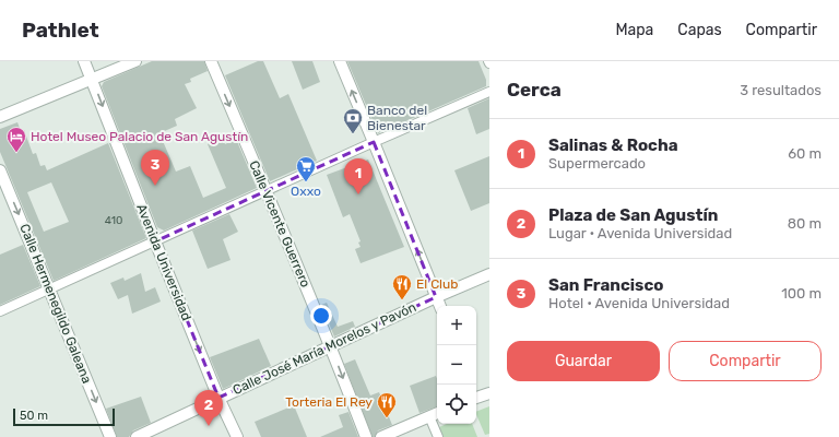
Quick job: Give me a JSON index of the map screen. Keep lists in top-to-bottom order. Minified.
{"streets":{"street":["Calle Vicente Guerrero","Avenida Universidad","Calle Hermenegildo Galeana","Calle José María Morelos y Pavón"]},"crossings":[["Calle Vicente Guerrero","Calle José María Morelos y Pavón"],["Avenida Universidad","Calle José María Morelos y Pavón"]],"one_way":["Calle Vicente Guerrero","Avenida Universidad","Calle Hermenegildo Galeana"],"places":{"bank":["Banco del Bienestar"],"hotel":["Hotel Museo Palacio de San Agustín"],"supermarket":["Oxxo"],"restaurant":["El Club","Torteria El Rey"]},"house_numbers":["410"],"scale_bar":"50 m","page":{"header":"Pathlet","nav":["Mapa","Capas","Compartir"],"heading":["Cerca","3 resultados"],"list":[{"mark":"1","name":"Salinas & Rocha","note":"Supermercado","value":"60 m"},{"mark":"2","name":"Plaza de San Agustín","note":"Lugar · Avenida Universidad","value":"80 m"},{"mark":"3","name":"San Francisco","note":"Hotel · Avenida Universidad","value":"100 m"}],"pins":["3","1","2"],"map_buttons":["+","−"],"buttons":["Guardar","Compartir"],"scale":"50 m"}}
